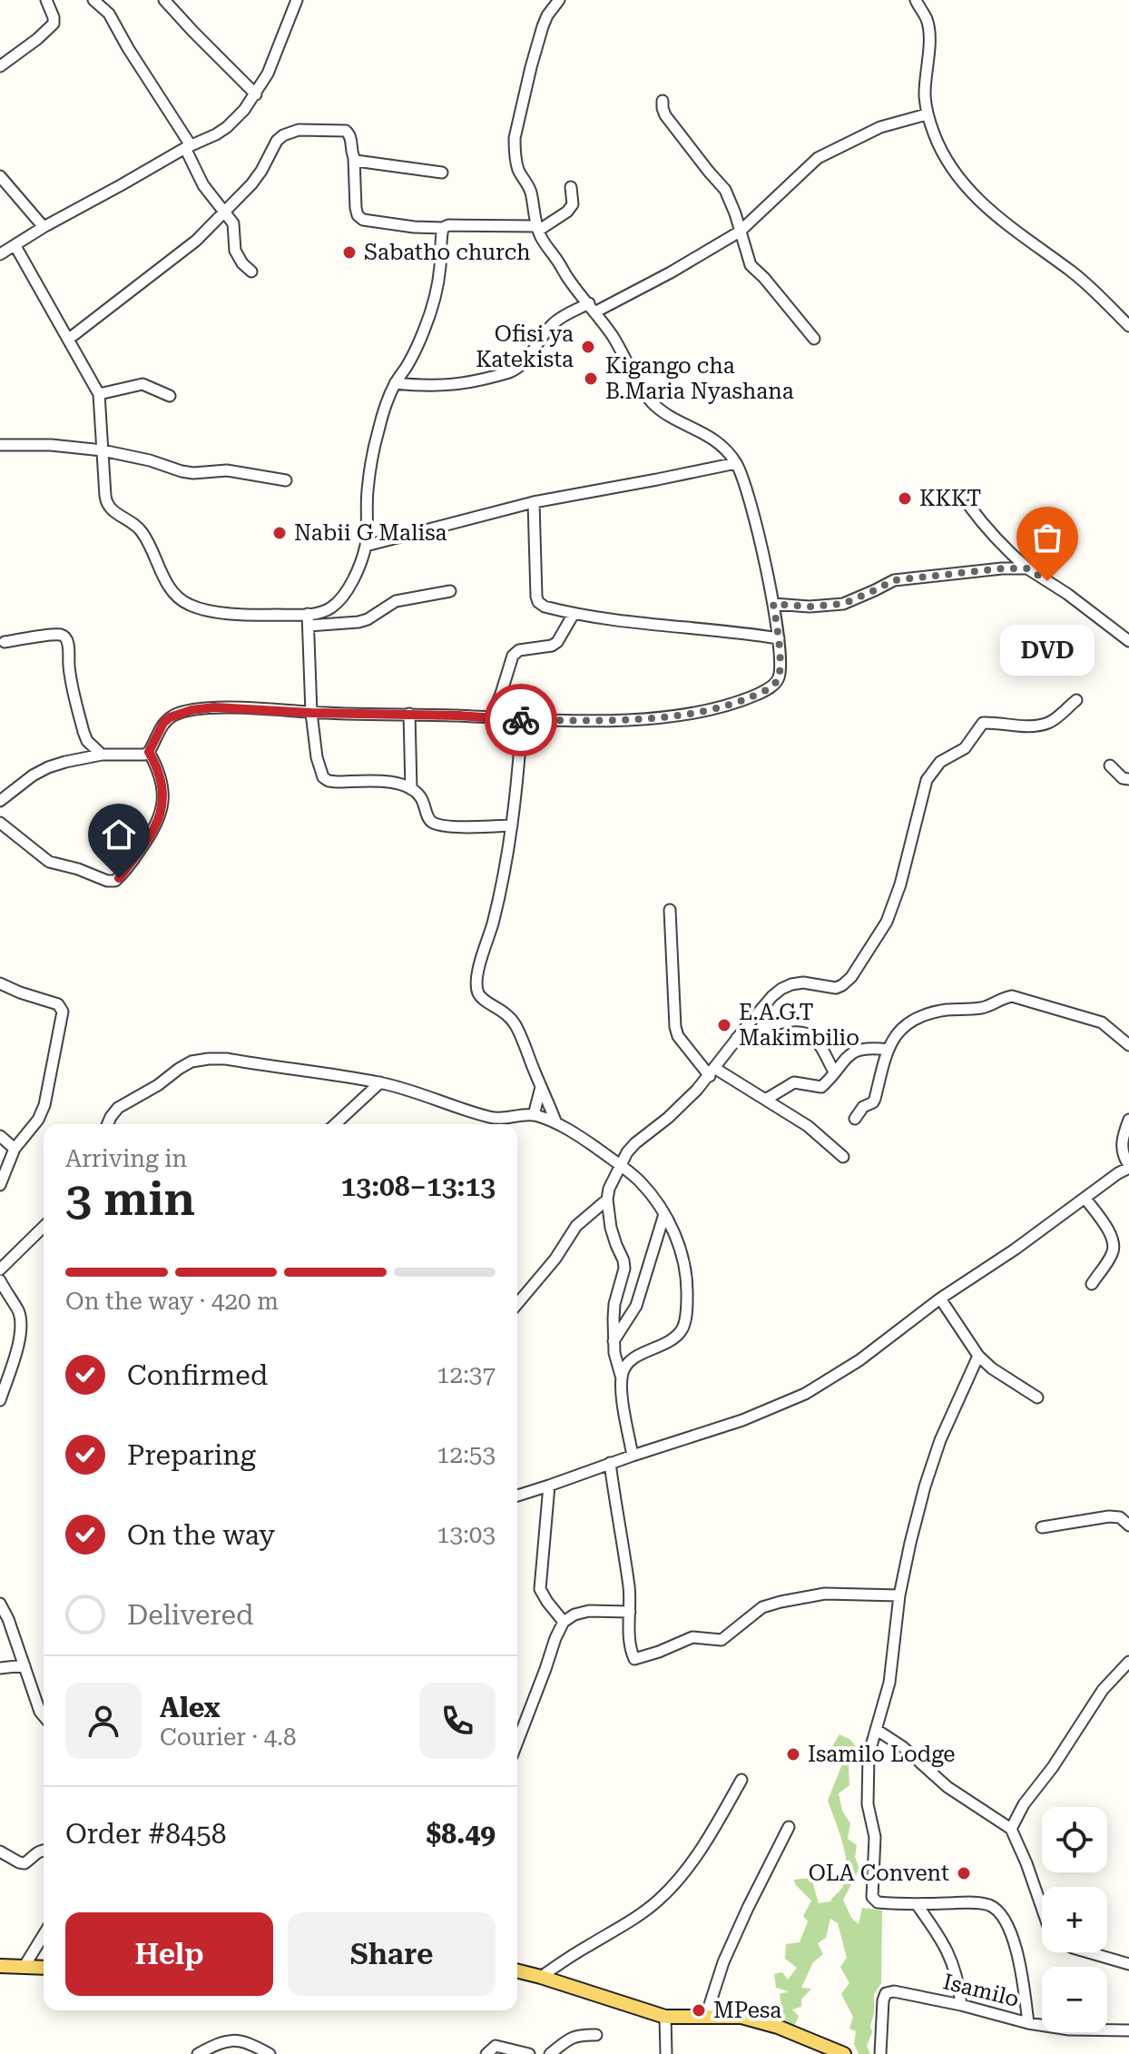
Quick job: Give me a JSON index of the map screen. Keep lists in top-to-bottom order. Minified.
{"streets":{"street":["Isamilo"]},"places":["Sabatho church","Ofisi ya Katekista","Kigango cha B.Maria Nyashana","KKKT","Nabii G Malisa","DVD","E.A.G.T Makimbilio","Isamilo Lodge","OLA Convent","MPesa"],"page":{"bubble":"DVD","heading":["3 min","Arriving in","13:08–13:13"],"panel":["Alex","Courier · 4.8","Order #8458","$8.49"],"bar":"On the way · 420 m","list":[["Confirmed","12:37"],["Preparing","12:53"],["On the way","13:03"],"Delivered"],"map_buttons":["+","−"],"buttons":["Help","Share"]}}
